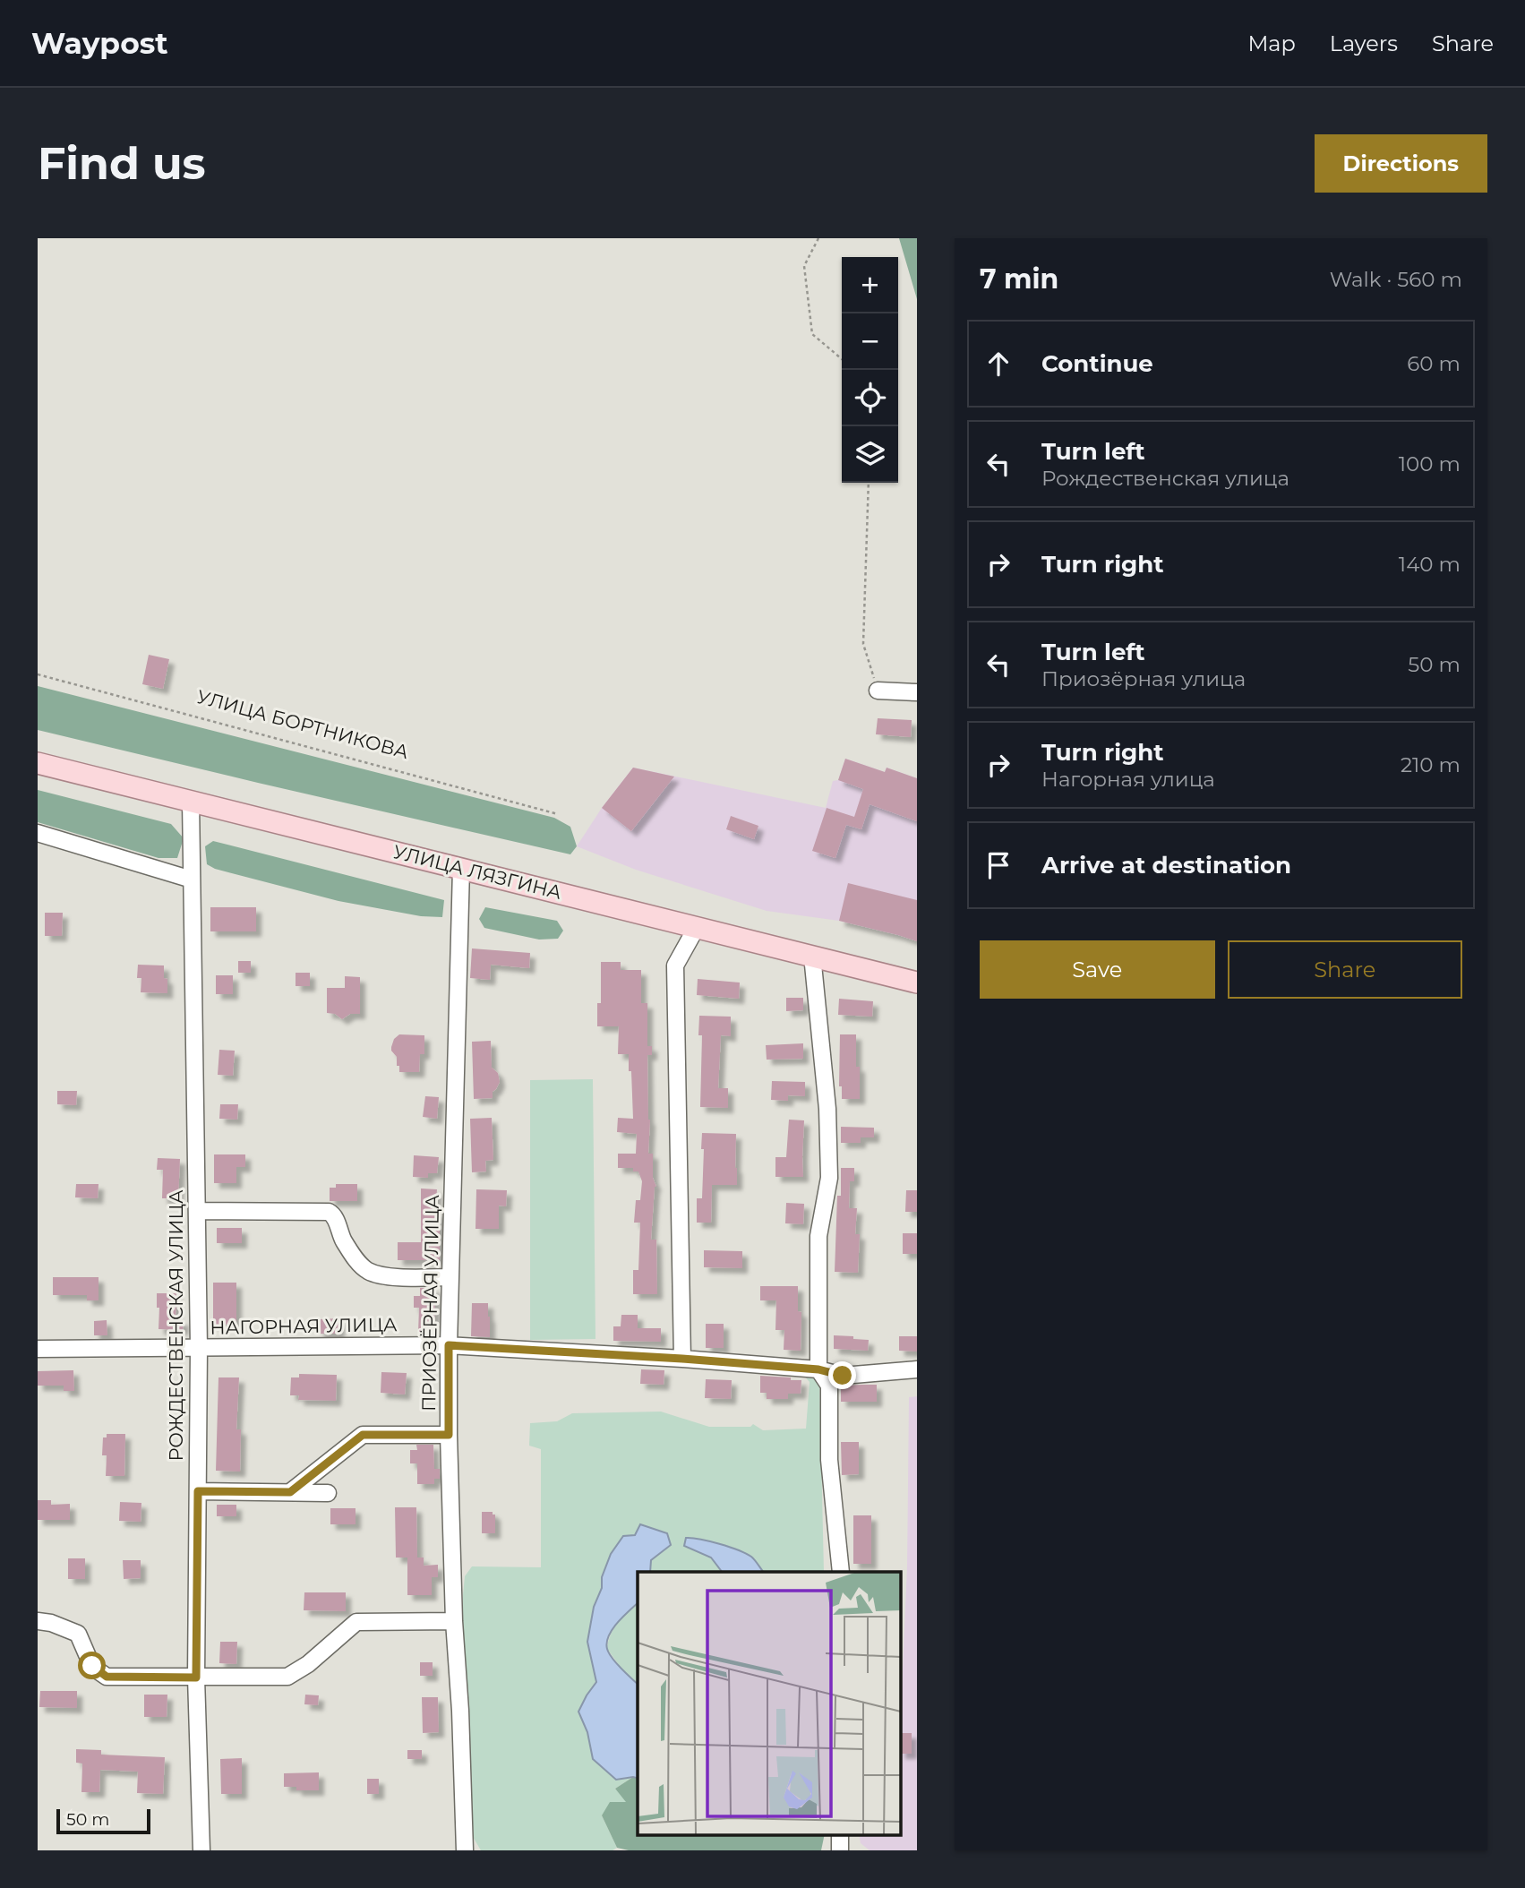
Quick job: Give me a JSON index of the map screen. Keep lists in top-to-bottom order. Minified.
{"streets":{"main road":["УЛИЦА ЛЯЗГИНА"],"street":["ПРИОЗЁРНАЯ УЛИЦА","РОЖДЕСТВЕНСКАЯ УЛИЦА","НАГОРНАЯ УЛИЦА"],"path":["УЛИЦА БОРТНИКОВА"]},"crossings":[["УЛИЦА ЛЯЗГИНА","ПРИОЗЁРНАЯ УЛИЦА"],["УЛИЦА ЛЯЗГИНА","РОЖДЕСТВЕНСКАЯ УЛИЦА"],["ПРИОЗЁРНАЯ УЛИЦА","НАГОРНАЯ УЛИЦА"],["РОЖДЕСТВЕНСКАЯ УЛИЦА","НАГОРНАЯ УЛИЦА"]],"scale_bar":"50 m","page":{"header":"Waypost","nav":["Map","Layers","Share"],"buttons":["Directions",["Save","Share"]],"title":"Find us","heading":["7 min","Walk · 560 m"],"map_buttons":["+","−"],"list":[["Continue","60 m"],["Turn left","Рождественская улица","100 m"],["Turn right","140 m"],["Turn left","Приозёрная улица","50 m"],["Turn right","Нагорная улица","210 m"],"Arrive at destination"],"scale":"50 m"}}
